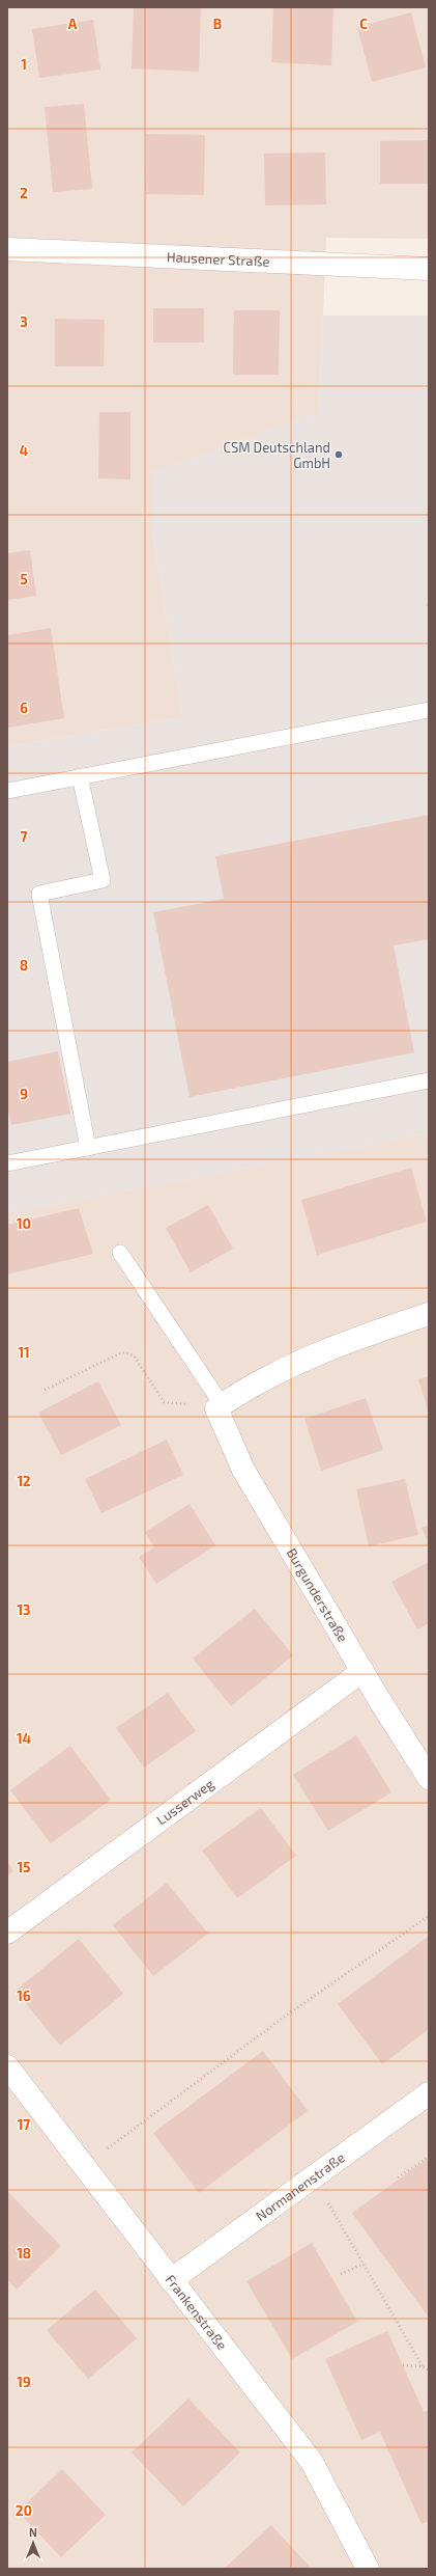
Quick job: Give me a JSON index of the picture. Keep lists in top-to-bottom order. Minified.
{"streets":{"street":["Hausener Straße","Burgunderstraße","Lusserweg","Normanenstraße","Frankenstraße"]},"crossings":[["Burgunderstraße","Lusserweg"],["Normanenstraße","Frankenstraße"]],"places":["CSM Deutschland GmbH"],"north":"top","grid":{"columns":["A","B","C"],"rows":["1","2","3","4","5","6","7","8","9","10","11","12","13","14","15","16","17","18","19","20"]}}
